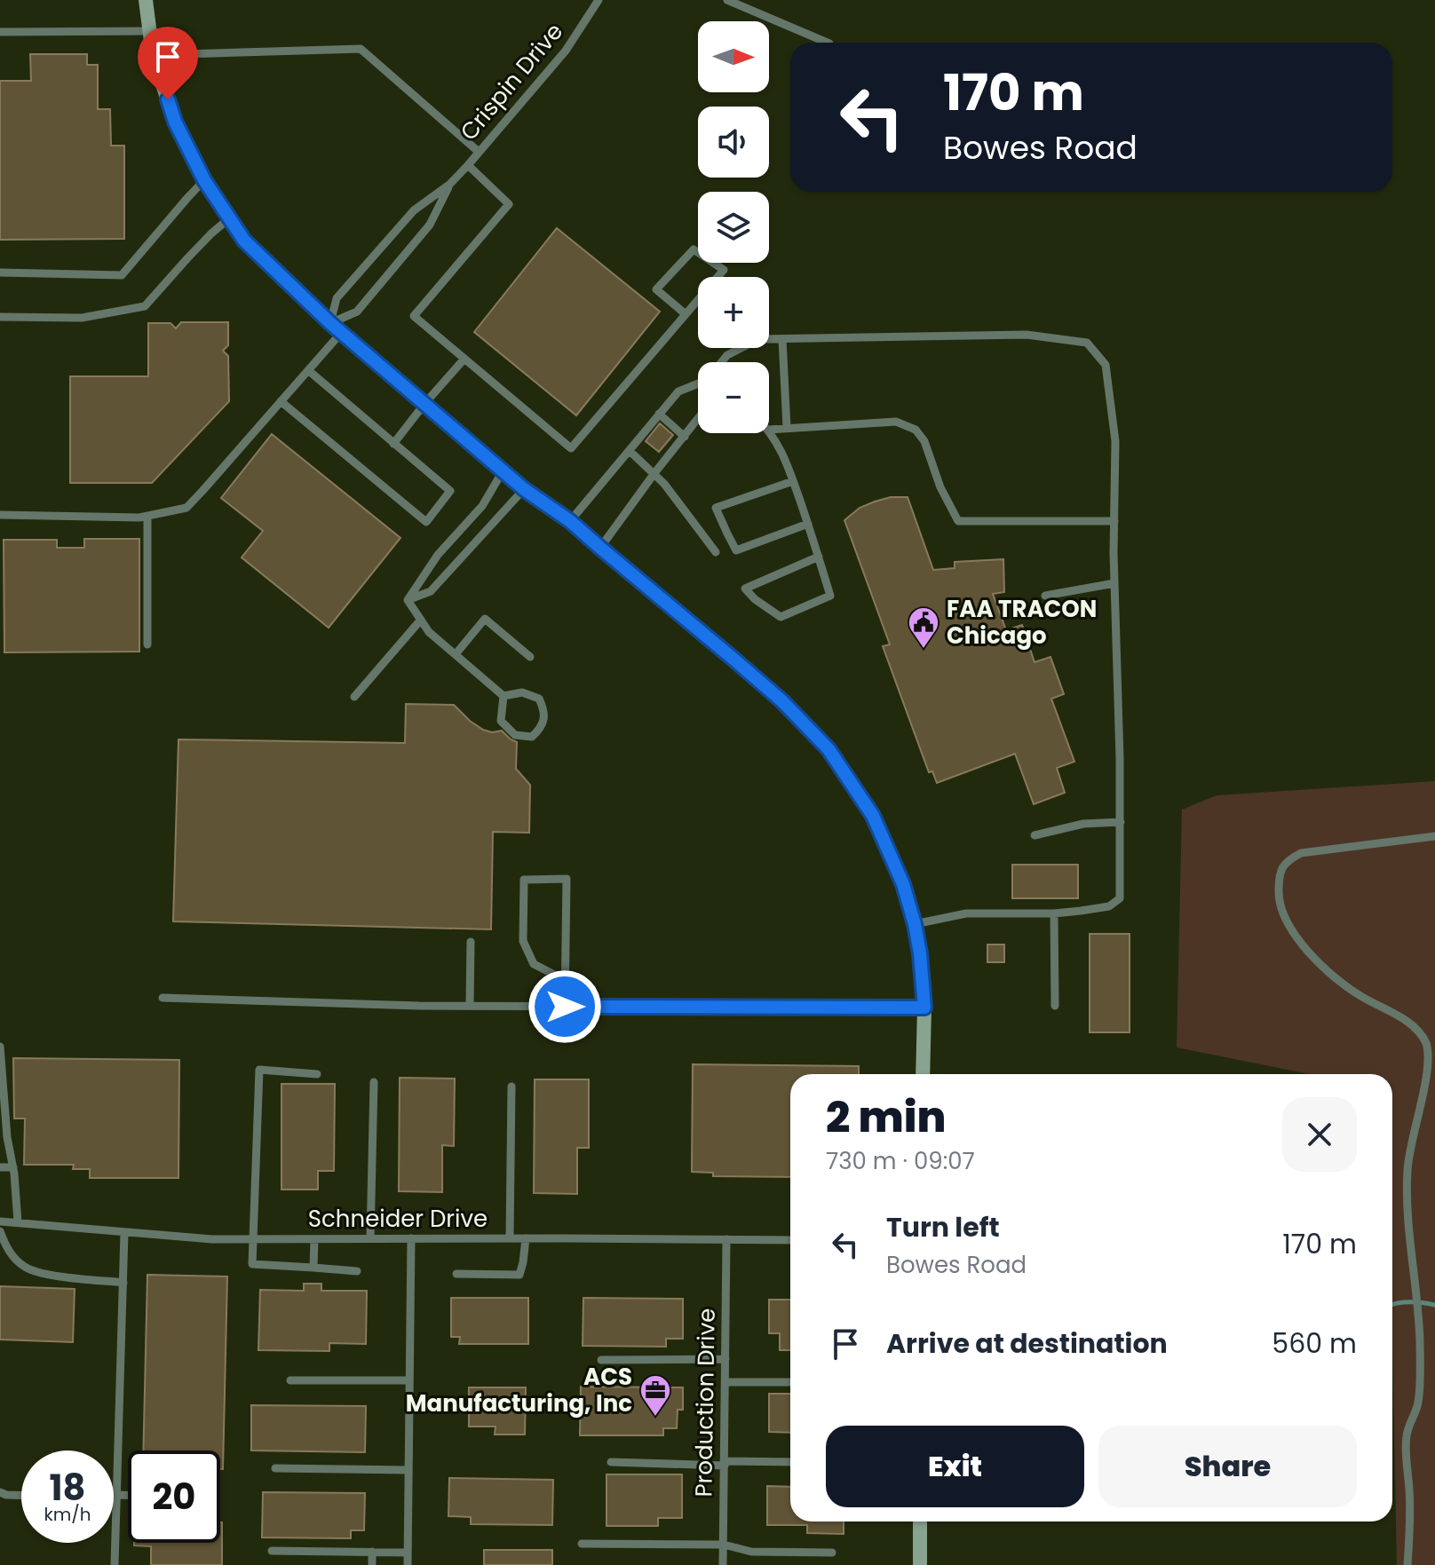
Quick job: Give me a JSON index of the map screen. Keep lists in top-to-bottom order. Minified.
{"streets":{"lane":["Crispin Drive","Schneider Drive","Production Drive"]},"crossings":[["Schneider Drive","Production Drive"]],"places":{"public building":["FAA TRACON Chicago"],"office":["ACS Manufacturing, Inc"]},"north":"right","page":{"map_buttons":["+","−"],"turn":["170 m","Bowes Road"],"heading":["2 min","730 m · 09:07"],"list":[{"name":"Turn left","note":"Bowes Road","value":"170 m"},{"name":"Arrive at destination","value":"560 m"}],"buttons":["Exit","Share"],"speed":"18 km/h","limit":"20"}}
